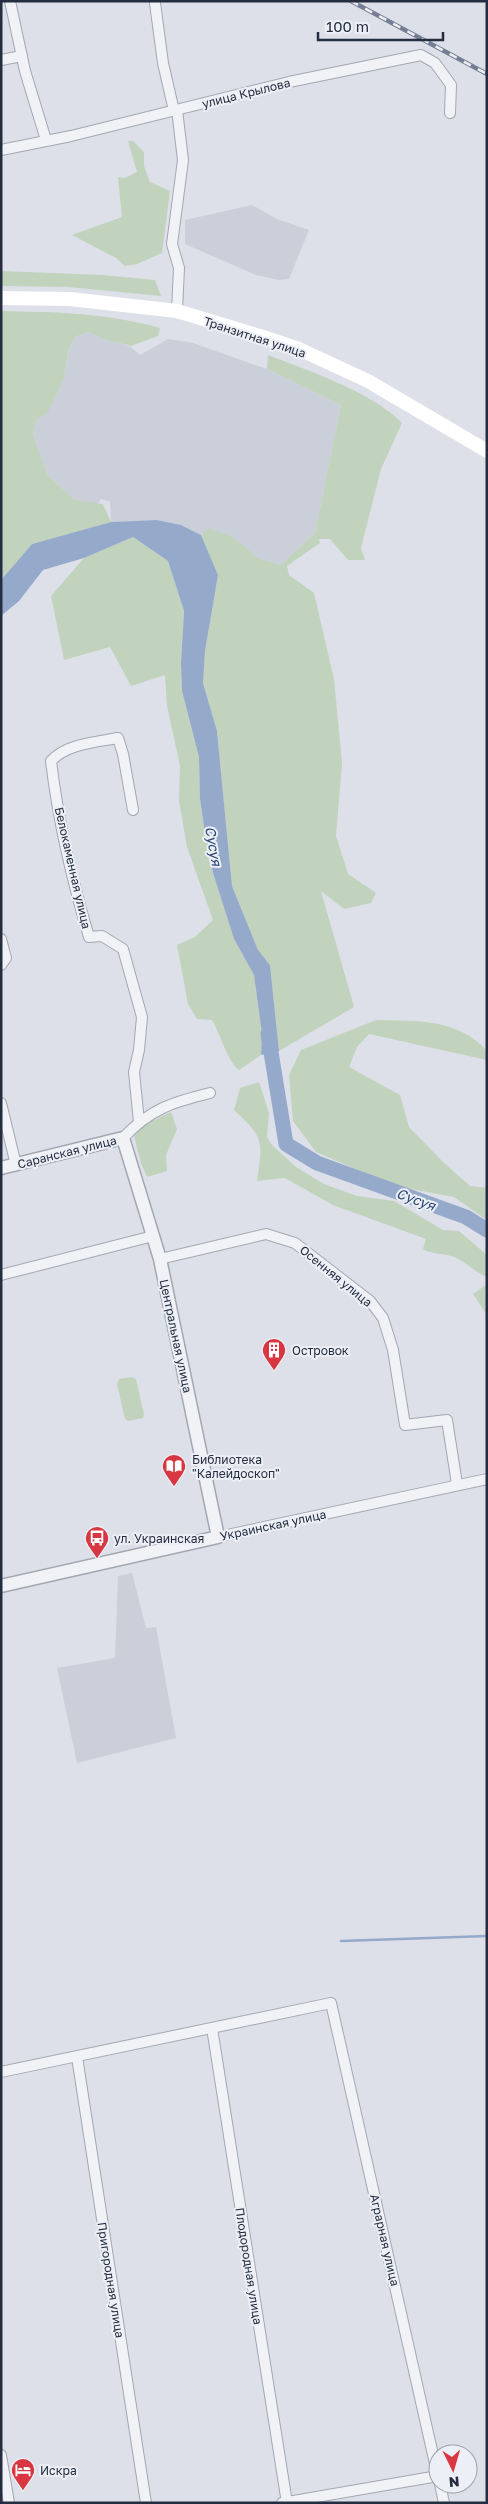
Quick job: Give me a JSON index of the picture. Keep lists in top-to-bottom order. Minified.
{"streets":{"main road":["Транзитная улица"],"street":["улица Крылова","Белокаменная улица","Саранская улица","Осенняя улица","Центральная улица","Украинская улица","Аграрная улица","Плодородная улица","Пригородная улица"]},"crossings":[["Белокаменная улица","Саранская улица"],["Саранская улица","Центральная улица"],["Осенняя улица","Центральная улица"],["Осенняя улица","Украинская улица"],["Центральная улица","Украинская улица"],["Аграрная улица","Плодородная улица"]],"water":["Сусуя"],"places":{"building":["Островок"],"library":["Библиотека \"Калейдоскоп\""],"bus stop":["ул. Украинская"],"hotel":["Искра"]},"scale_bar":"100 m","north":"bottom"}
